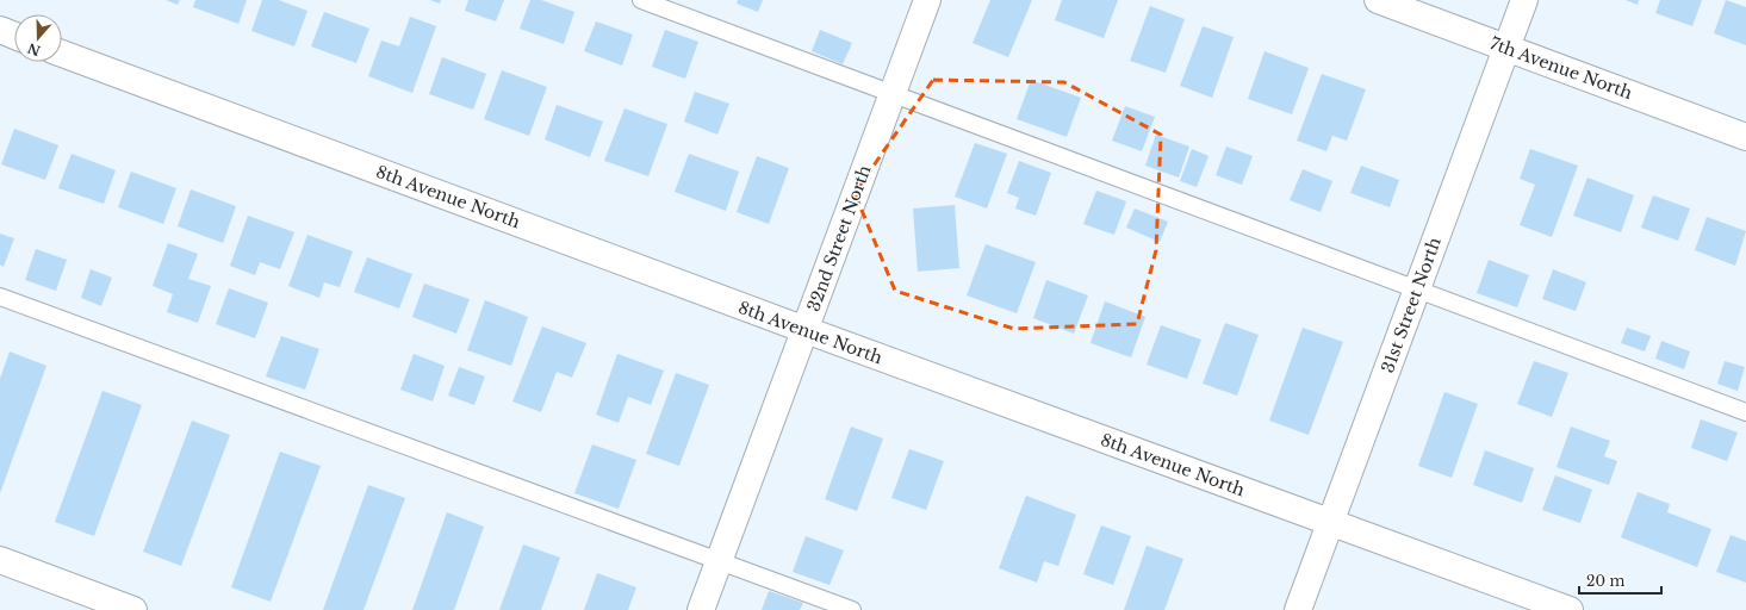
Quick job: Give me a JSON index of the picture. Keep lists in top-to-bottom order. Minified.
{"streets":{"street":["7th Avenue North","8th Avenue North","32nd Street North","31st Street North"]},"crossings":[["7th Avenue North","31st Street North"],["8th Avenue North","32nd Street North"],["8th Avenue North","31st Street North"]],"scale_bar":"20 m","north":"bottom"}
